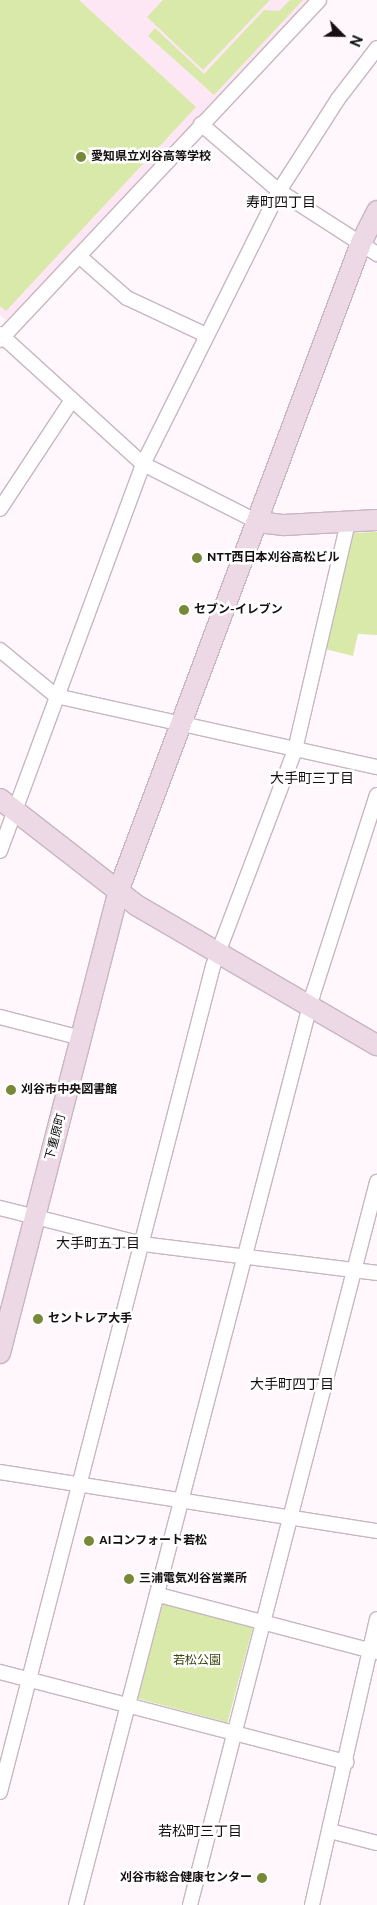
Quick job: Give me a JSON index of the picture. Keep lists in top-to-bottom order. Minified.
{"streets":{"street":["下重原町"]},"districts":["寿町四丁目","大手町三丁目","大手町五丁目","大手町四丁目","若松町三丁目"],"parks":["若松公園"],"places":["愛知県立刈谷高等学校","NTT西日本刈谷高松ビル","セブン-イレブン","刈谷市中央図書館","セントレア大手","AIコンフォート若松","三浦電気刈谷営業所","刈谷市総合健康センター"],"north":"bottom right"}
